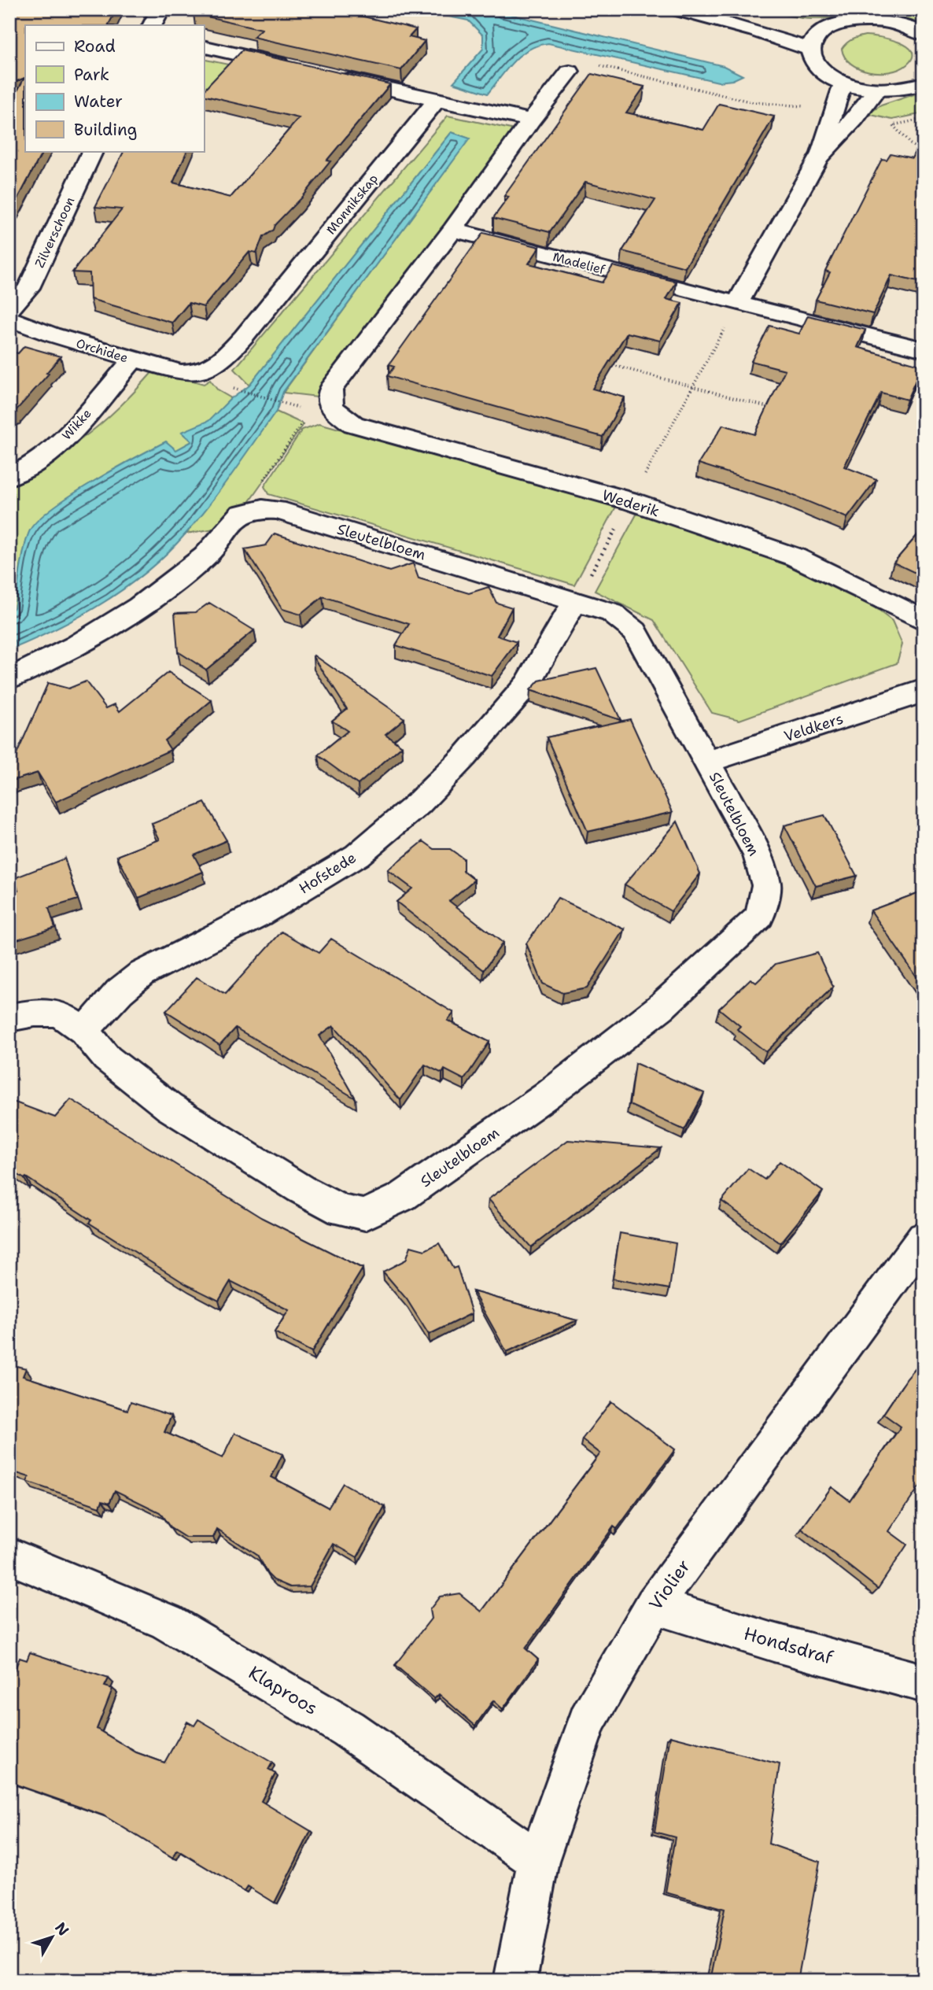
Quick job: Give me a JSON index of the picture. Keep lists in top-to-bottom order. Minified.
{"streets":{"street":["Monnikskap","Zilverschoon","Madelief","Orchidee","Wikke","Wederik","Sleutelbloem","Veldkers","Hofstede","Violier","Hondsdraf","Klaproos"]},"crossings":[["Monnikskap","Orchidee"],["Madelief","Wederik"],["Orchidee","Wikke"],["Sleutelbloem","Veldkers"],["Sleutelbloem","Hofstede"],["Violier","Hondsdraf"],["Violier","Klaproos"]],"legend":["Road","Park","Water","Building"],"north":"top right"}
